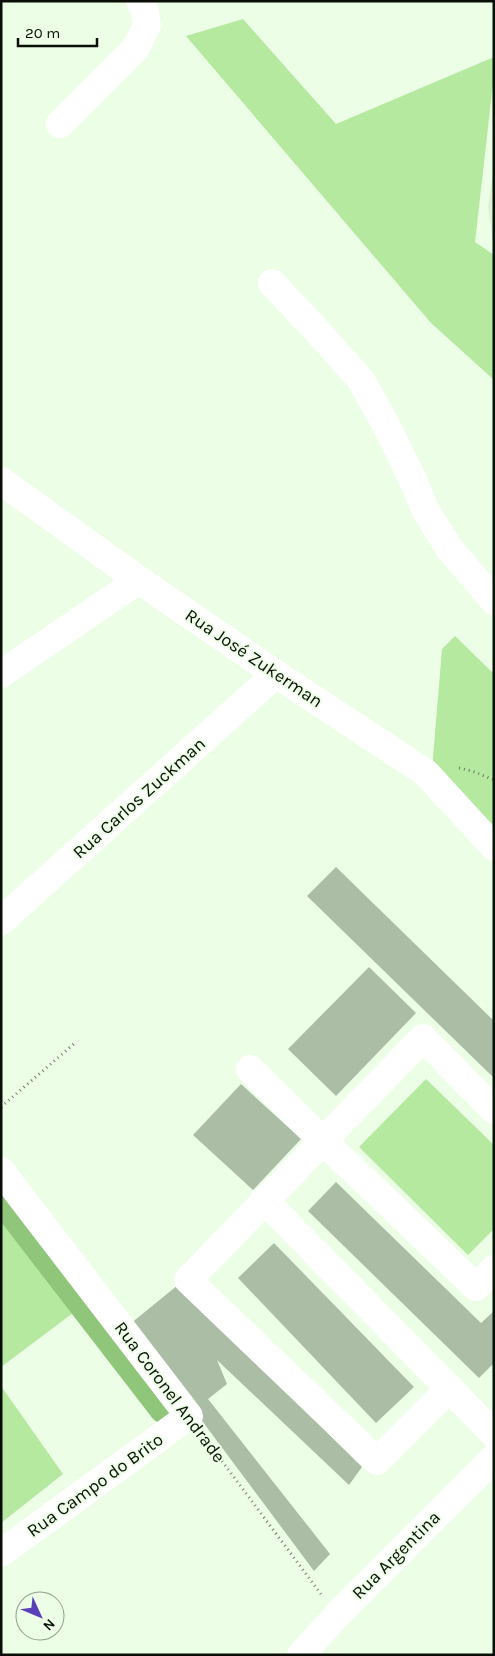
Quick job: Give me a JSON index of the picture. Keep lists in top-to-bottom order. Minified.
{"streets":{"street":["Rua José Zukerman","Rua Carlos Zuckman","Rua Coronel Andrade","Rua Campo do Brito","Rua Argentina"]},"crossings":[["Rua José Zukerman","Rua Carlos Zuckman"],["Rua Coronel Andrade","Rua Campo do Brito"],["Rua Coronel Andrade","Rua Argentina"]],"scale_bar":"20 m","north":"bottom right"}
